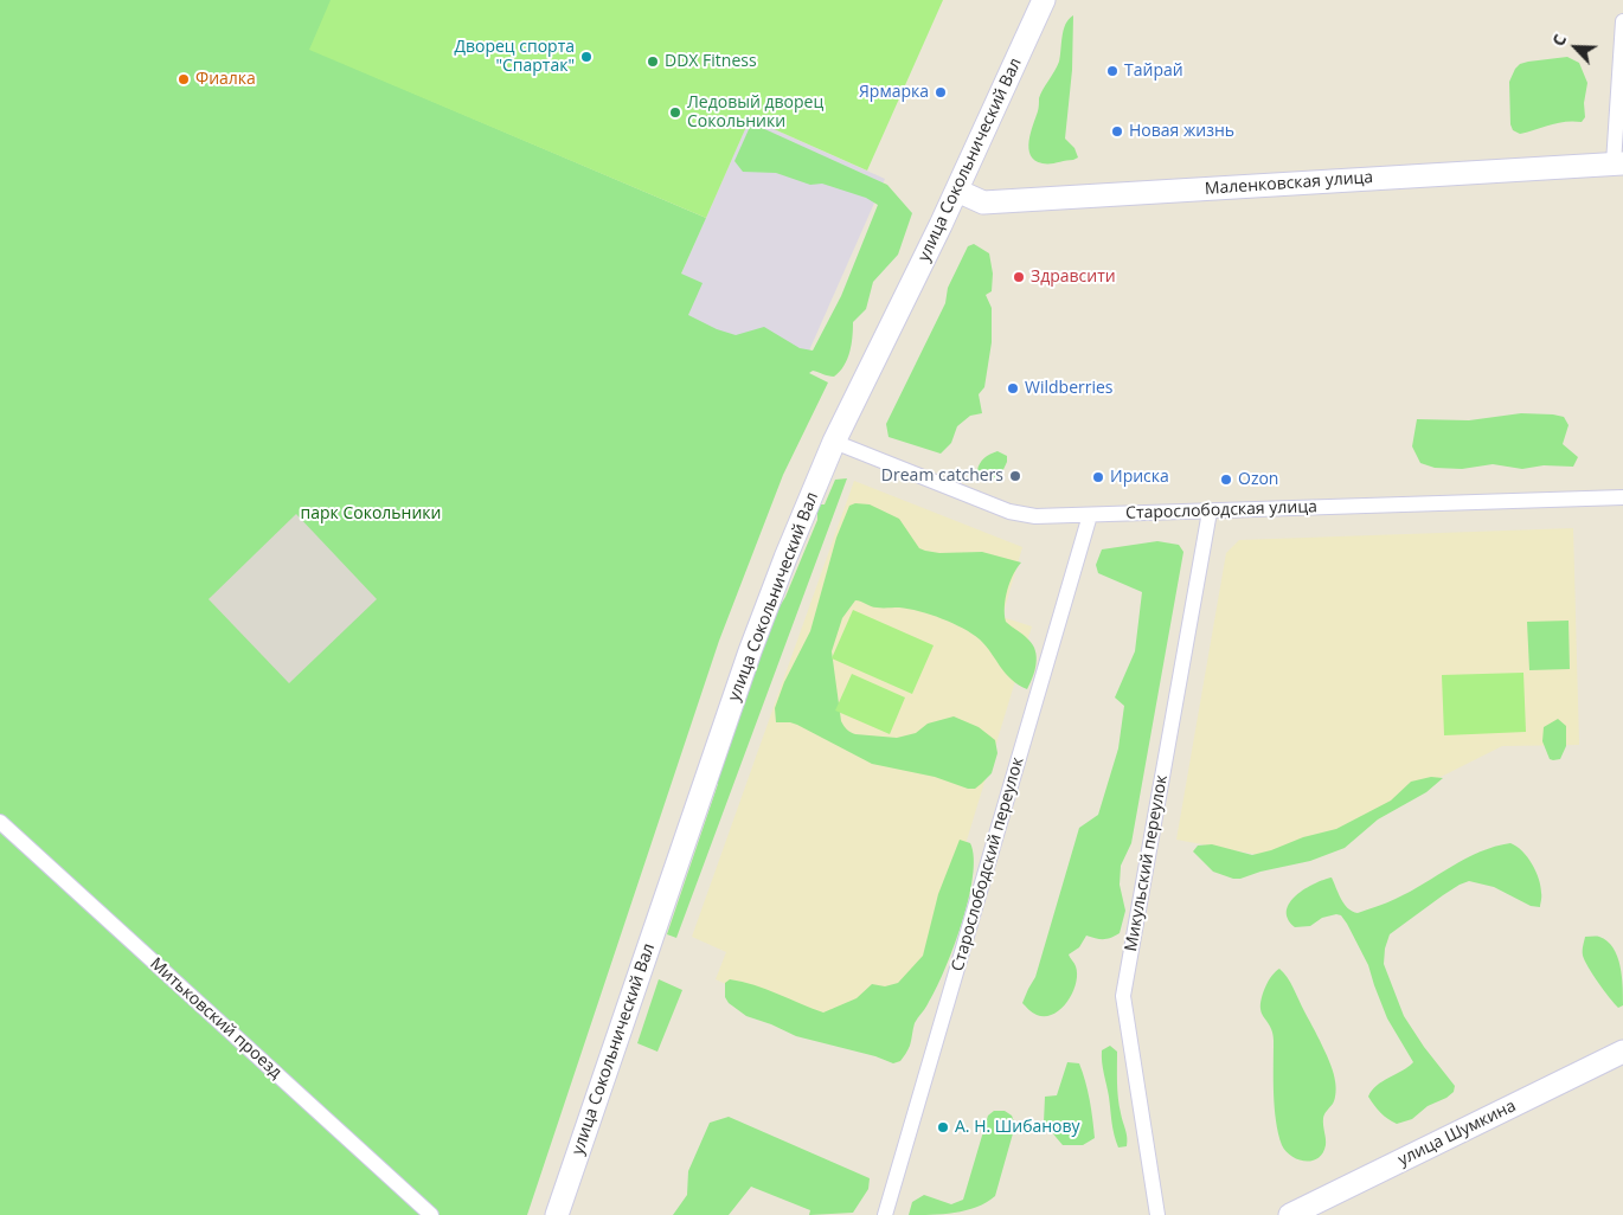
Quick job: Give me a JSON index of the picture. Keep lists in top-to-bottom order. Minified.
{"streets":{"main road":["улица Сокольнический Вал","Маленковская улица","улица Шумкина"],"street":["Старослободская улица","Микульский переулок","Старослободский переулок","Митьковский проезд"]},"crossings":[["улица Сокольнический Вал","Маленковская улица"],["улица Сокольнический Вал","Старослободская улица"],["Старослободская улица","Микульский переулок"],["Старослободская улица","Старослободский переулок"]],"parks":["парк Сокольники"],"places":["Дворец спорта \"Спартак\"","DDX Fitness","Тайрай","Фиалка","Ярмарка","Ледовый дворец Сокольники","Новая жизнь","Здравсити","Wildberries","Dream catchers","Ириска","Ozon","А. Н. Шибанову"],"north":"top left"}
